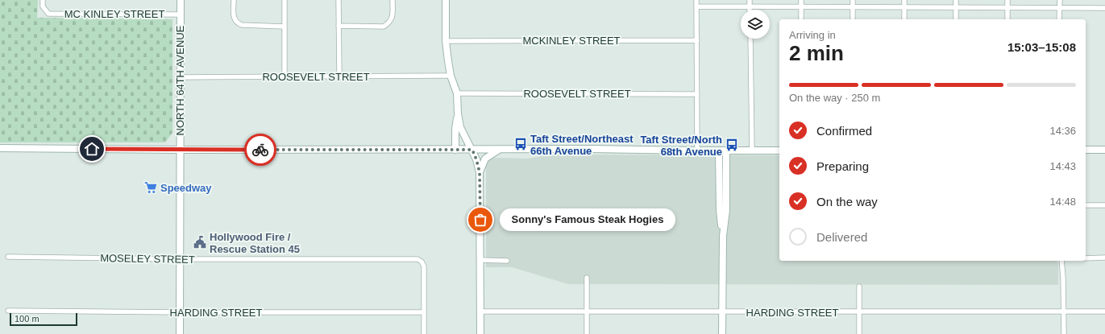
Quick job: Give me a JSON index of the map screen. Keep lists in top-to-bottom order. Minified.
{"streets":{"street":["MC KINLEY STREET","MCKINLEY STREET","ROOSEVELT STREET","NORTH 64TH AVENUE","MOSELEY STREET","HARDING STREET"]},"crossings":[["MC KINLEY STREET","NORTH 64TH AVENUE"],["ROOSEVELT STREET","NORTH 64TH AVENUE"],["NORTH 64TH AVENUE","MOSELEY STREET"],["NORTH 64TH AVENUE","HARDING STREET"],["MOSELEY STREET","HARDING STREET"]],"places":{"bus stop":["Taft Street/Northeast 66th Avenue","Taft Street/North 68th Avenue"],"supermarket":["Speedway"],"other":["Sonny's Famous Steak Hogies"],"public building":["Hollywood Fire / Rescue Station 45"]},"scale_bar":"100 m","page":{"heading":["2 min","Arriving in","15:03–15:08"],"bar":"On the way · 250 m","list":[["Confirmed","14:36"],["Preparing","14:43"],["On the way","14:48"],"Delivered"],"bubble":"Sonny's Famous Steak Hogies","scale":"100 m"}}
